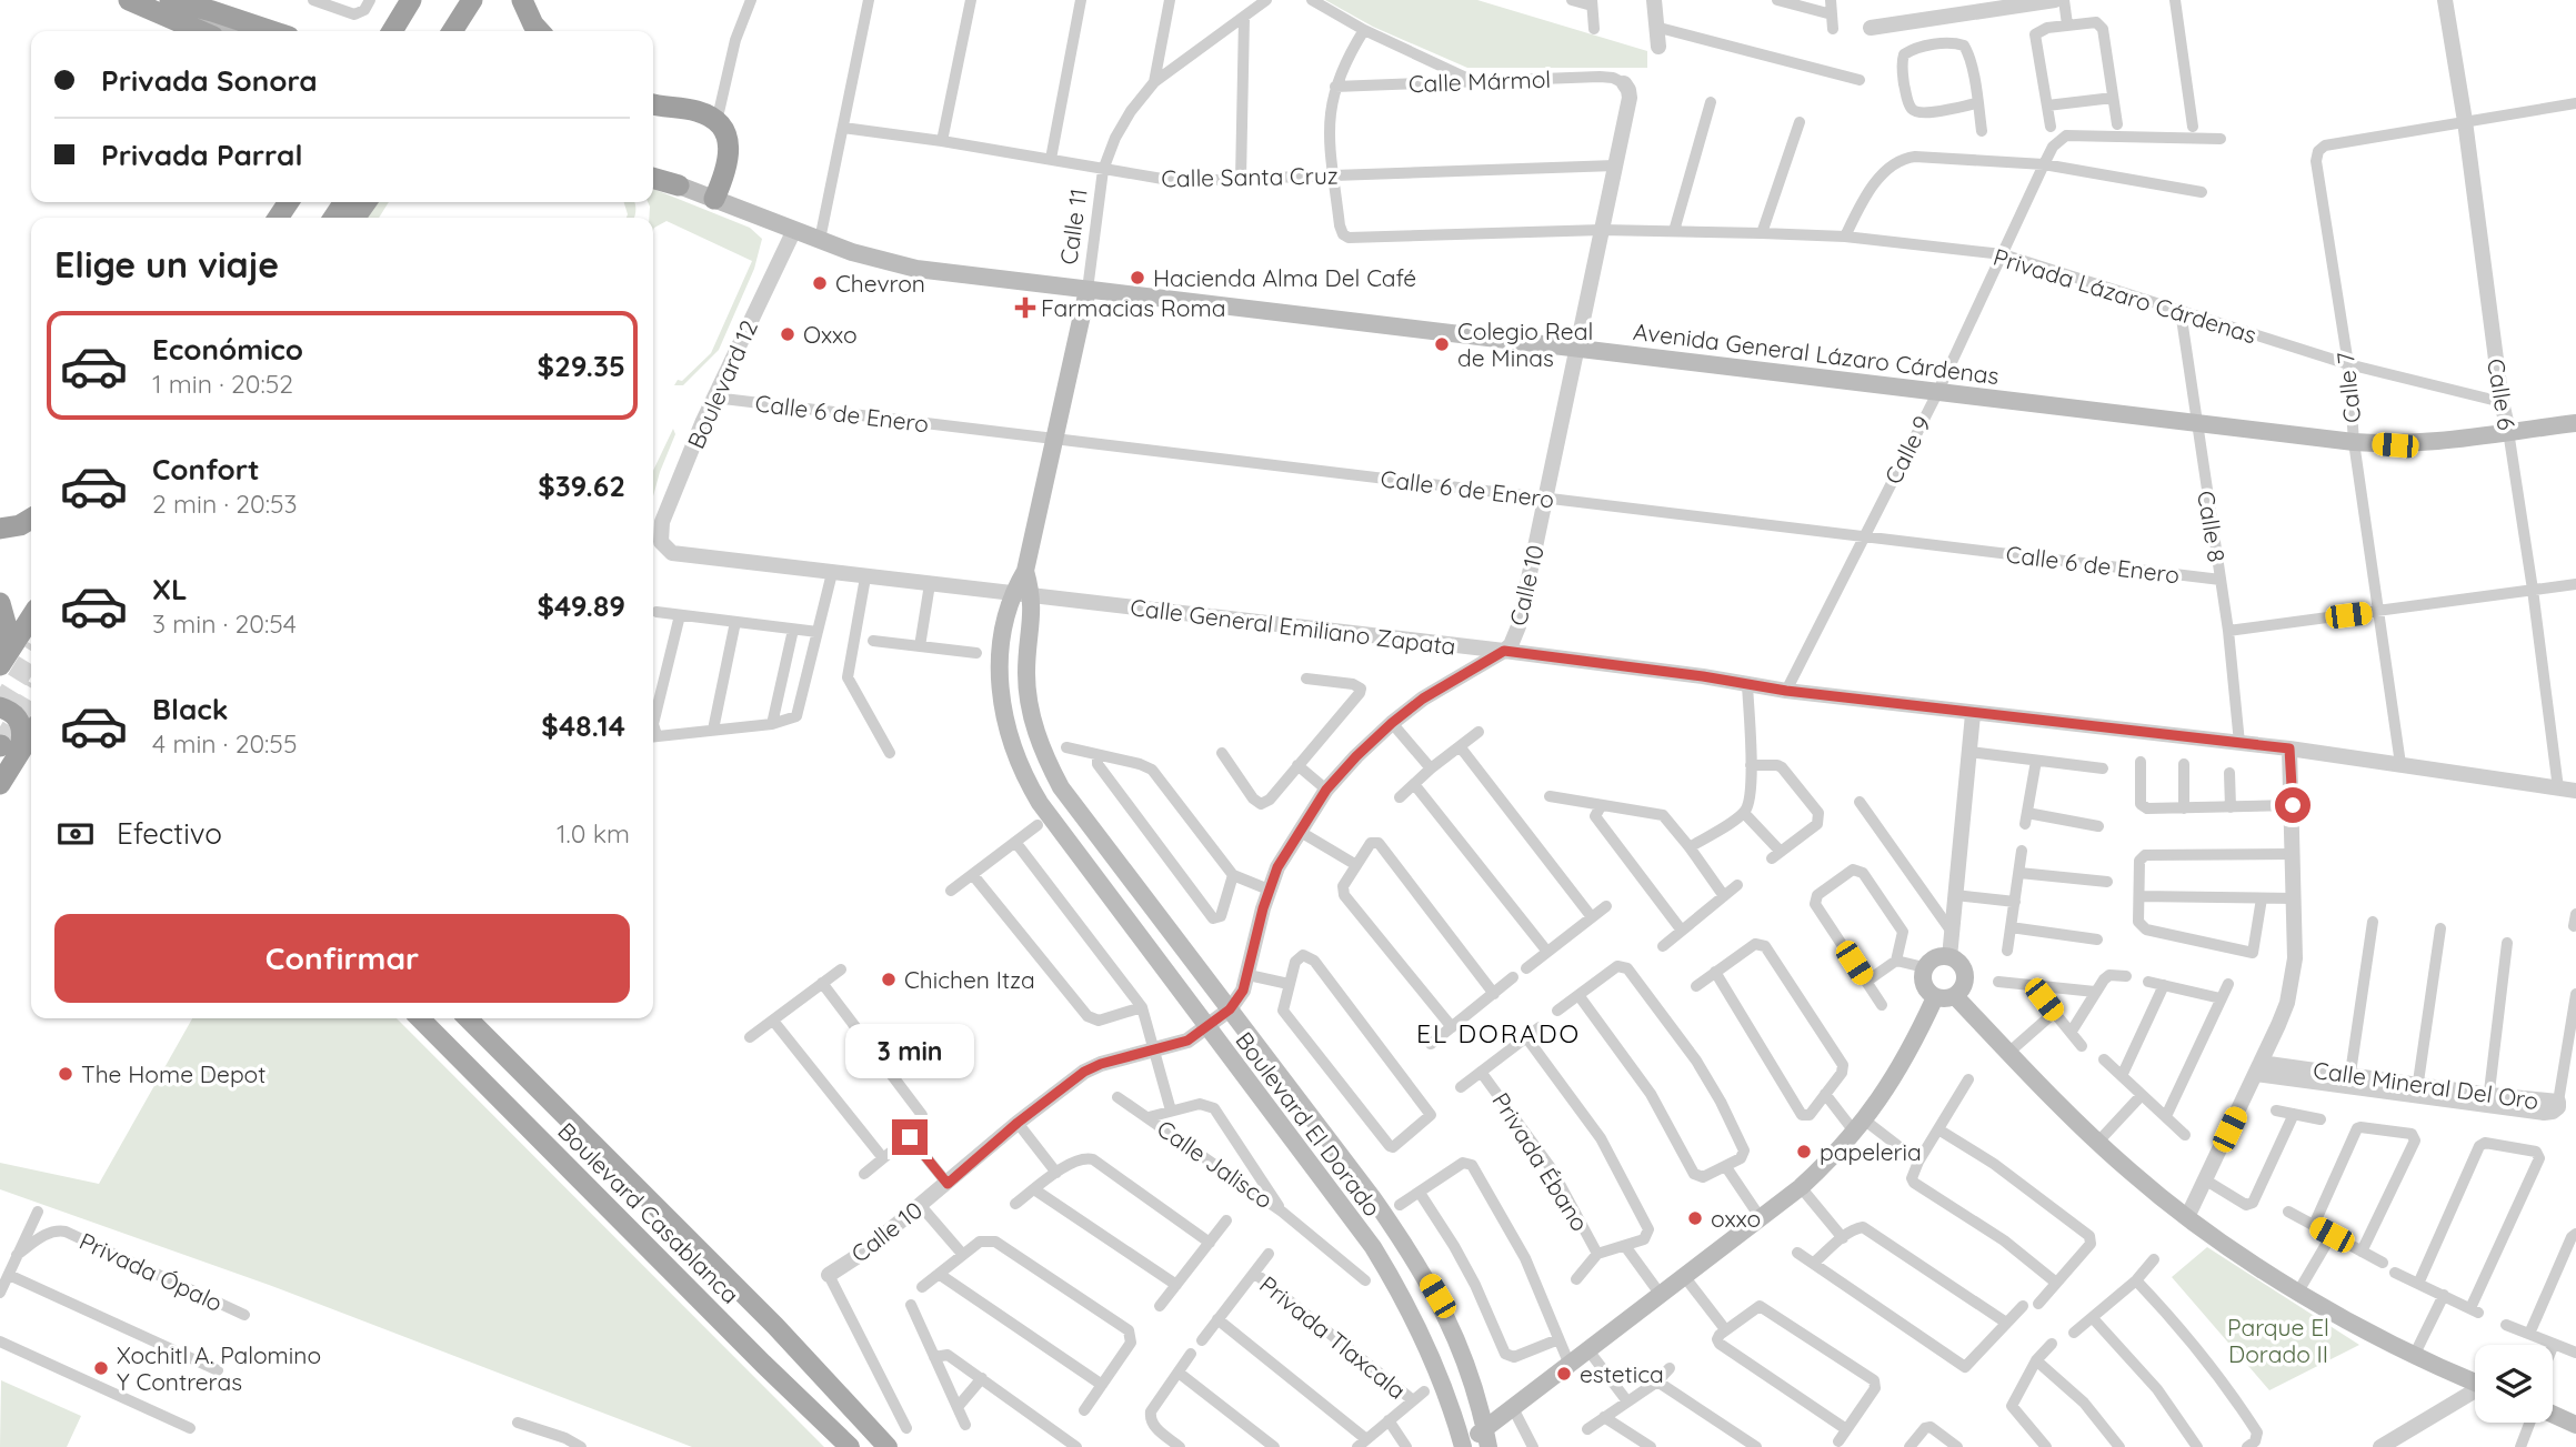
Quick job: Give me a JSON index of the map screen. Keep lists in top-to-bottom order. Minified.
{"streets":{"main road":["Calle 11","Avenida General Lázaro Cárdenas","Boulevard El Dorado","Boulevard Casablanca"],"street":["Calle Mármol","Calle Santa Cruz","Privada Lázaro Cárdenas","Boulevard 12","Calle 7","Calle 6","Calle 6 de Enero","Calle 9","Calle 8","Calle 10","Calle General Emiliano Zapata","Calle Mineral Del Oro","Privada Ébano","Calle Jalisco","Privada Ópalo","Privada Tlaxcala"]},"crossings":[["Calle Mármol","Calle 10"],["Calle Santa Cruz","Calle 11"],["Calle Santa Cruz","Privada Lázaro Cárdenas"],["Calle Santa Cruz","Calle 10"],["Calle 11","Avenida General Lázaro Cárdenas"],["Calle 11","Calle 6 de Enero"],["Calle 11","Calle General Emiliano Zapata"],["Calle 11","Boulevard El Dorado"],["Privada Lázaro Cárdenas","Calle 7"],["Privada Lázaro Cárdenas","Calle 6"],["Privada Lázaro Cárdenas","Calle 9"],["Privada Lázaro Cárdenas","Calle 8"],["Privada Lázaro Cárdenas","Calle 10"],["Avenida General Lázaro Cárdenas","Boulevard 12"],["Avenida General Lázaro Cárdenas","Calle 7"],["Avenida General Lázaro Cárdenas","Calle 6"],["Avenida General Lázaro Cárdenas","Calle 9"],["Avenida General Lázaro Cárdenas","Calle 8"],["Avenida General Lázaro Cárdenas","Calle 10"],["Boulevard 12","Calle 6 de Enero"],["Boulevard 12","Calle General Emiliano Zapata"],["Calle 7","Calle 6"],["Calle 7","Calle General Emiliano Zapata"],["Calle 6","Calle General Emiliano Zapata"],["Calle 6 de Enero","Calle 9"],["Calle 6 de Enero","Calle 8"],["Calle 6 de Enero","Calle 10"],["Calle 9","Calle General Emiliano Zapata"],["Calle 8","Calle General Emiliano Zapata"],["Calle 10","Calle General Emiliano Zapata"],["Calle 10","Boulevard El Dorado"],["Calle 10","Calle Jalisco"],["Calle General Emiliano Zapata","Boulevard El Dorado"]],"districts":["EL DORADO"],"parks":["Parque El Dorado II"],"places":{"other":["Hacienda Alma Del Café","Chevron","Oxxo","Colegio Real de Minas","Chichen Itza","The Home Depot","papeleria","oxxo","Xochitl A. Palomino Y Contreras","estetica"],"health":["Farmacias Roma"]},"page":{"banner":["Privada Sonora","Privada Parral"],"heading":"Elige un viaje","list":[{"name":"Económico","note":"1 min · 20:52","value":"$29.35"},{"name":"Confort","note":"2 min · 20:53","value":"$39.62"},{"name":"XL","note":"3 min · 20:54","value":"$49.89"},{"name":"Black","note":"4 min · 20:55","value":"$48.14"}],"pay":["Efectivo","1.0 km"],"buttons":"Confirmar","bubble":"3 min"}}
